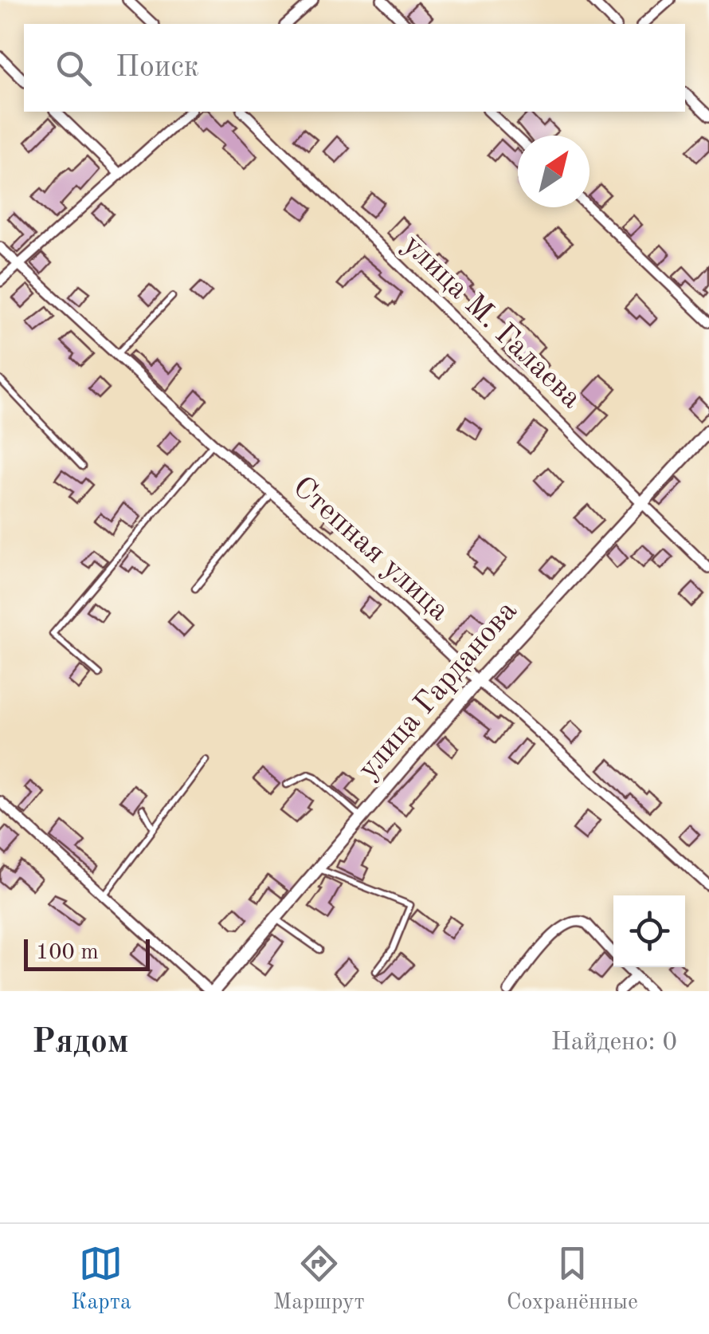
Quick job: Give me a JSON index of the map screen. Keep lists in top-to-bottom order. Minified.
{"streets":{"street":["улица М. Галаева","Степная улица","улица Гарданова"]},"crossings":[["улица М. Галаева","улица Гарданова"],["Степная улица","улица Гарданова"]],"scale_bar":"100 m","north":"top right","page":{"search":"Поиск","scale":"100 m","heading":["Рядом","Найдено: 0"],"nav":["Карта","Маршрут","Сохранённые"]}}
